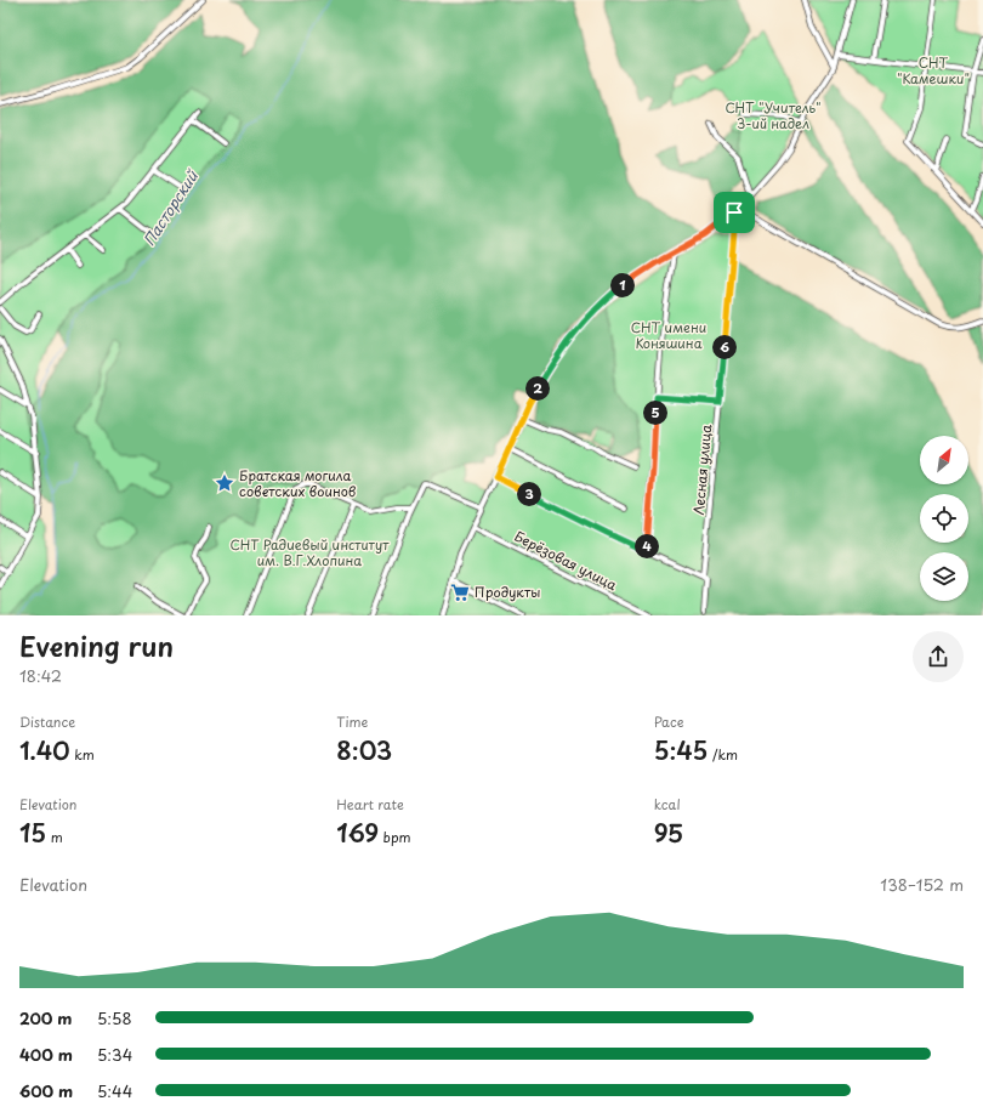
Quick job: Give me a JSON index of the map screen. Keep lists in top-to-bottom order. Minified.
{"streets":{"street":["Лесная улица","Берёзовая улица"]},"water":["Пасторский"],"parks":["СНТ \"Камешки\"","СНТ \"Учитель\" 3-ий надел","СНТ имени Коняшина","СНТ Радиевый институт им. В.Г.Хлопина"],"places":{"place":["Братская могила советских воинов"],"supermarket":["Продукты"]},"north":"top right","page":{"pins":["1","6","2","5","3","4"],"heading":["Evening run","18:42"],"stats":[["Distance","1.40 km"],["Time","8:03"],["Pace","5:45 /km"],["Elevation","15 m"],["Heart rate","169 bpm"],["kcal","95"]],"chart":["Elevation","138–152 m"],"list":[{"name":"200 m","note":"5:58"},{"name":"400 m","note":"5:34"},{"name":"600 m","note":"5:44"}]}}
